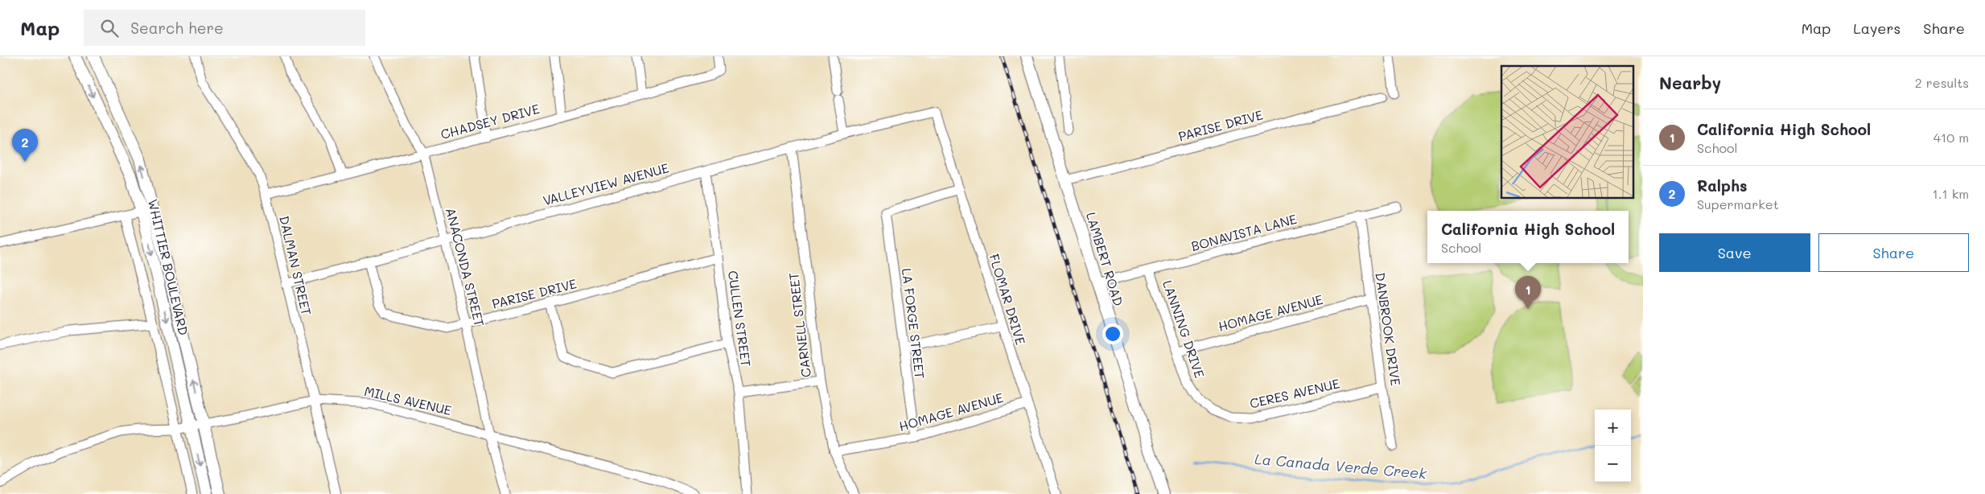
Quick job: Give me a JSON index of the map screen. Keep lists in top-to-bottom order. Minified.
{"streets":{"main road":["LAMBERT ROAD","WHITTIER BOULEVARD"],"street":["CHADSEY DRIVE","PARISE DRIVE","VALLEYVIEW AVENUE","BONAVISTA LANE","DALMAN STREET","ANACONDA STREET","FLOMAR DRIVE","HOMAGE AVENUE","CULLEN STREET","LA FORGE STREET","CARNELL STREET","LANNING DRIVE","DANBROOK DRIVE","CERES AVENUE","MILLS AVENUE"]},"crossings":[["CHADSEY DRIVE","DALMAN STREET"],["CHADSEY DRIVE","ANACONDA STREET"],["PARISE DRIVE","VALLEYVIEW AVENUE"],["PARISE DRIVE","LAMBERT ROAD"],["PARISE DRIVE","ANACONDA STREET"],["PARISE DRIVE","CULLEN STREET"],["VALLEYVIEW AVENUE","DALMAN STREET"],["VALLEYVIEW AVENUE","ANACONDA STREET"],["VALLEYVIEW AVENUE","FLOMAR DRIVE"],["VALLEYVIEW AVENUE","CULLEN STREET"],["VALLEYVIEW AVENUE","CARNELL STREET"],["BONAVISTA LANE","LAMBERT ROAD"],["BONAVISTA LANE","LANNING DRIVE"],["BONAVISTA LANE","DANBROOK DRIVE"],["DALMAN STREET","MILLS AVENUE"],["WHITTIER BOULEVARD","MILLS AVENUE"],["ANACONDA STREET","MILLS AVENUE"],["FLOMAR DRIVE","HOMAGE AVENUE"],["FLOMAR DRIVE","LA FORGE STREET"],["HOMAGE AVENUE","LA FORGE STREET"],["HOMAGE AVENUE","CARNELL STREET"],["HOMAGE AVENUE","LANNING DRIVE"],["HOMAGE AVENUE","DANBROOK DRIVE"],["LANNING DRIVE","CERES AVENUE"],["DANBROOK DRIVE","CERES AVENUE"]],"water":["La Canada Verde Creek"],"page":{"header":"Map","search":"Search here","nav":["Map","Layers","Share"],"heading":["Nearby","2 results"],"list":[{"mark":"1","name":"California High School","note":"School","value":"410 m"},{"mark":"2","name":"Ralphs","note":"Supermarket","value":"1.1 km"}],"pins":["2","1"],"popup":["California High School","School"],"buttons":["Save","Share"],"map_buttons":["+","−"]}}
